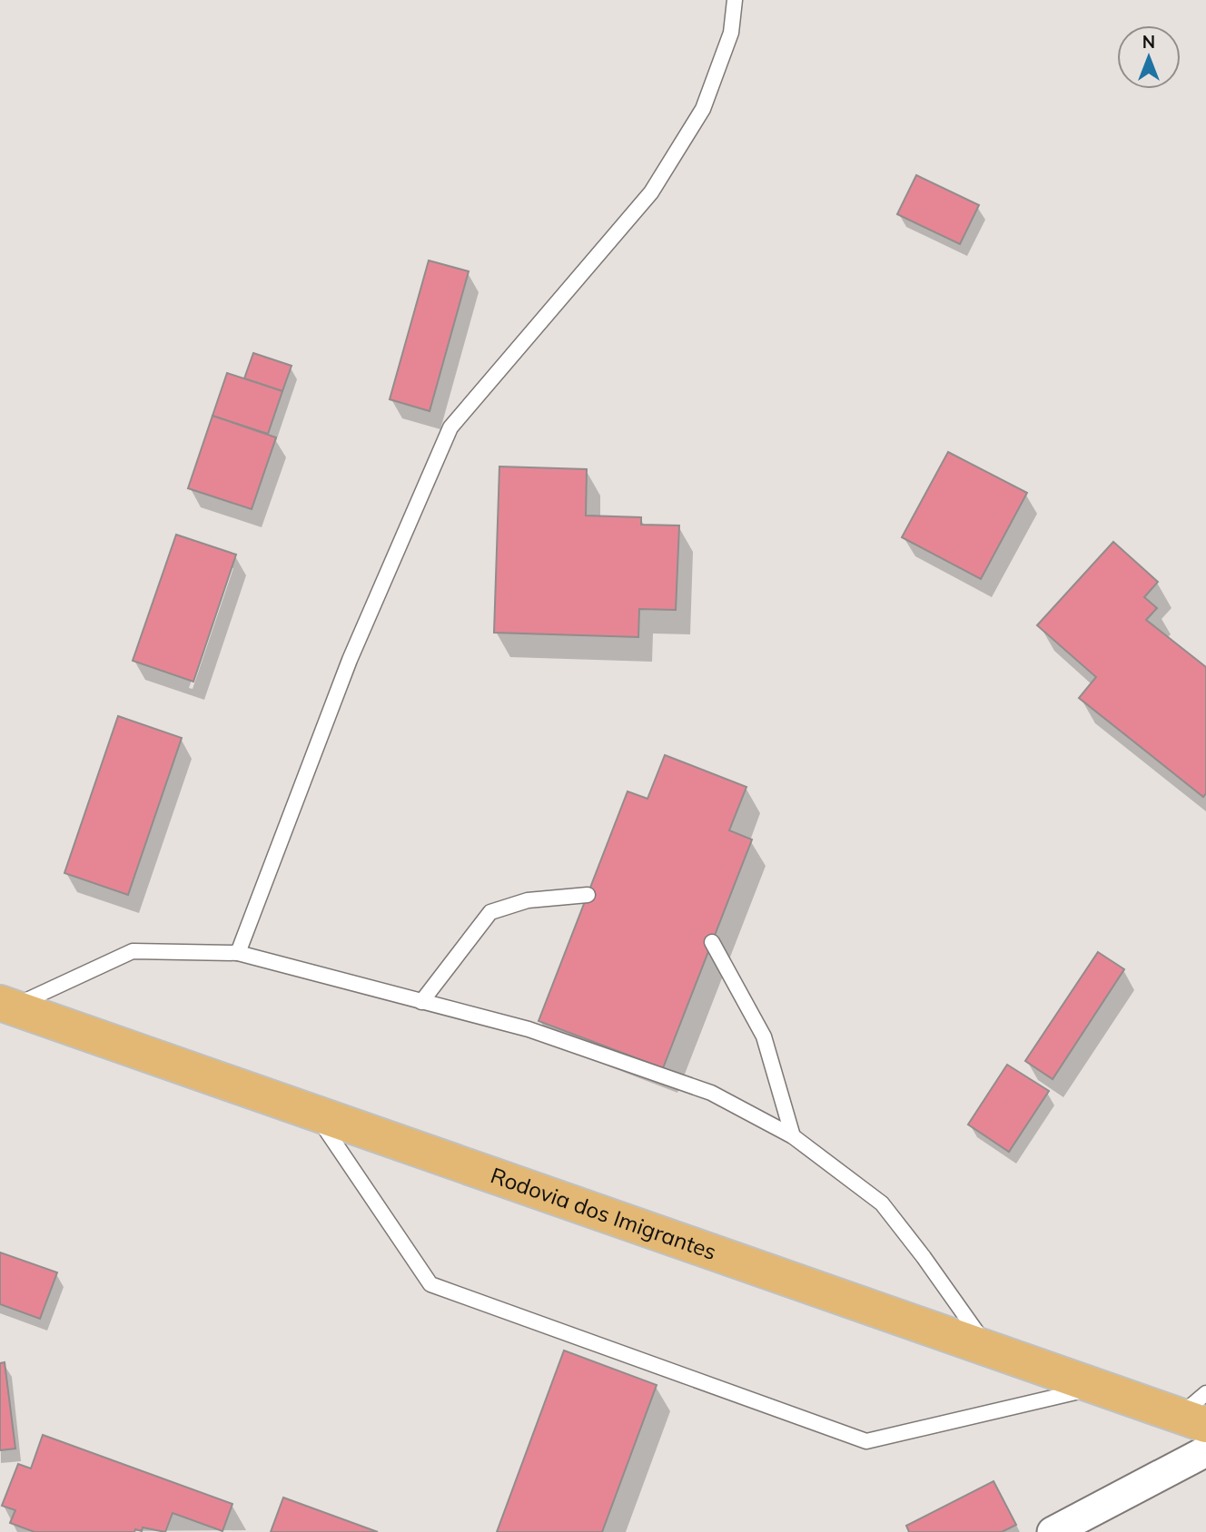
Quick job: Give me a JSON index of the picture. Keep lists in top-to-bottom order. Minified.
{"streets":{"highway":["Rodovia dos Imigrantes"]},"north":"top"}
